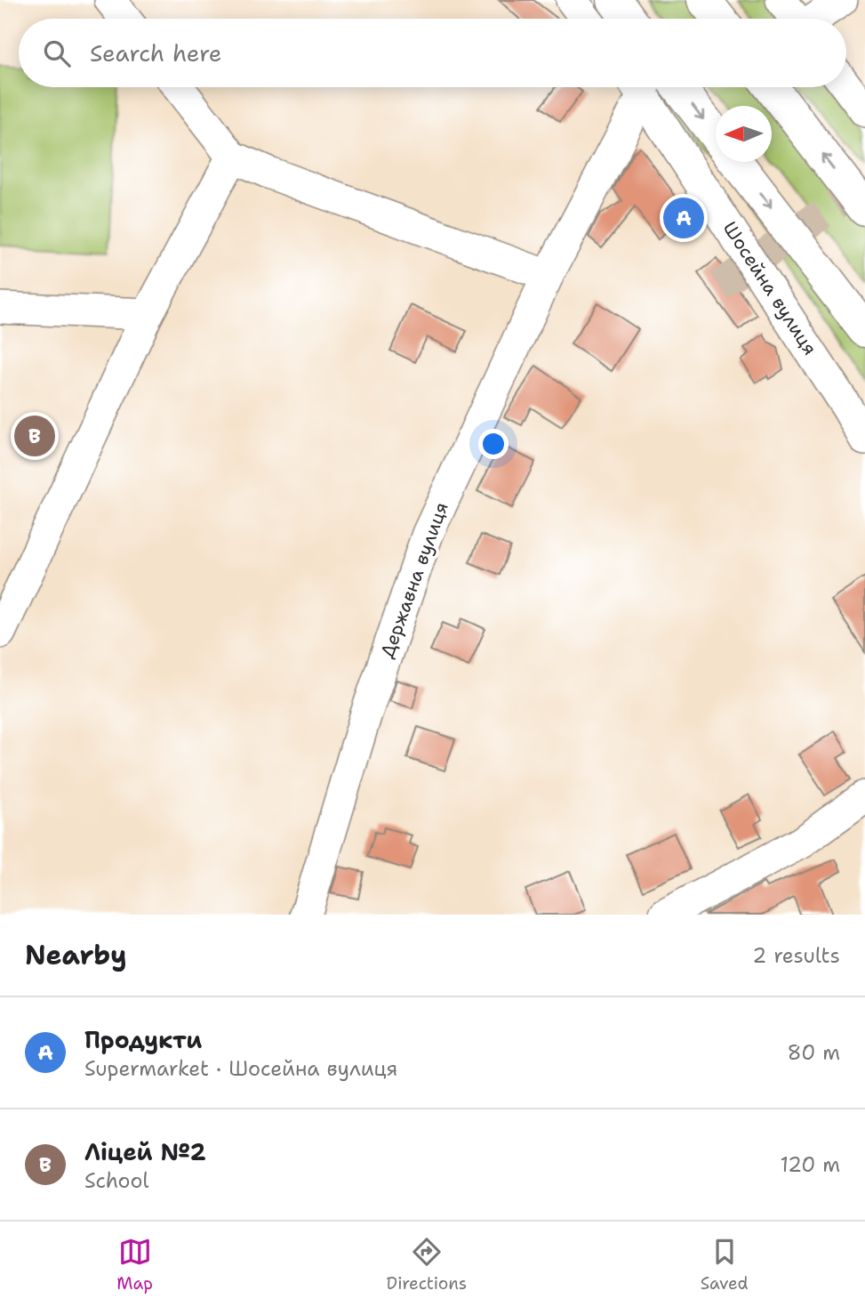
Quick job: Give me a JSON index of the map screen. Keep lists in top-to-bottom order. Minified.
{"streets":{"street":["Шосейна вулиця","Державна вулиця"]},"north":"left","page":{"search":"Search here","pins":["A","B"],"heading":["Nearby","2 results"],"list":[{"mark":"A","name":"Продукти","note":"Supermarket · Шосейна вулиця","value":"80 m"},{"mark":"B","name":"Ліцей №2","note":"School","value":"120 m"}],"nav":["Map","Directions","Saved"]}}
